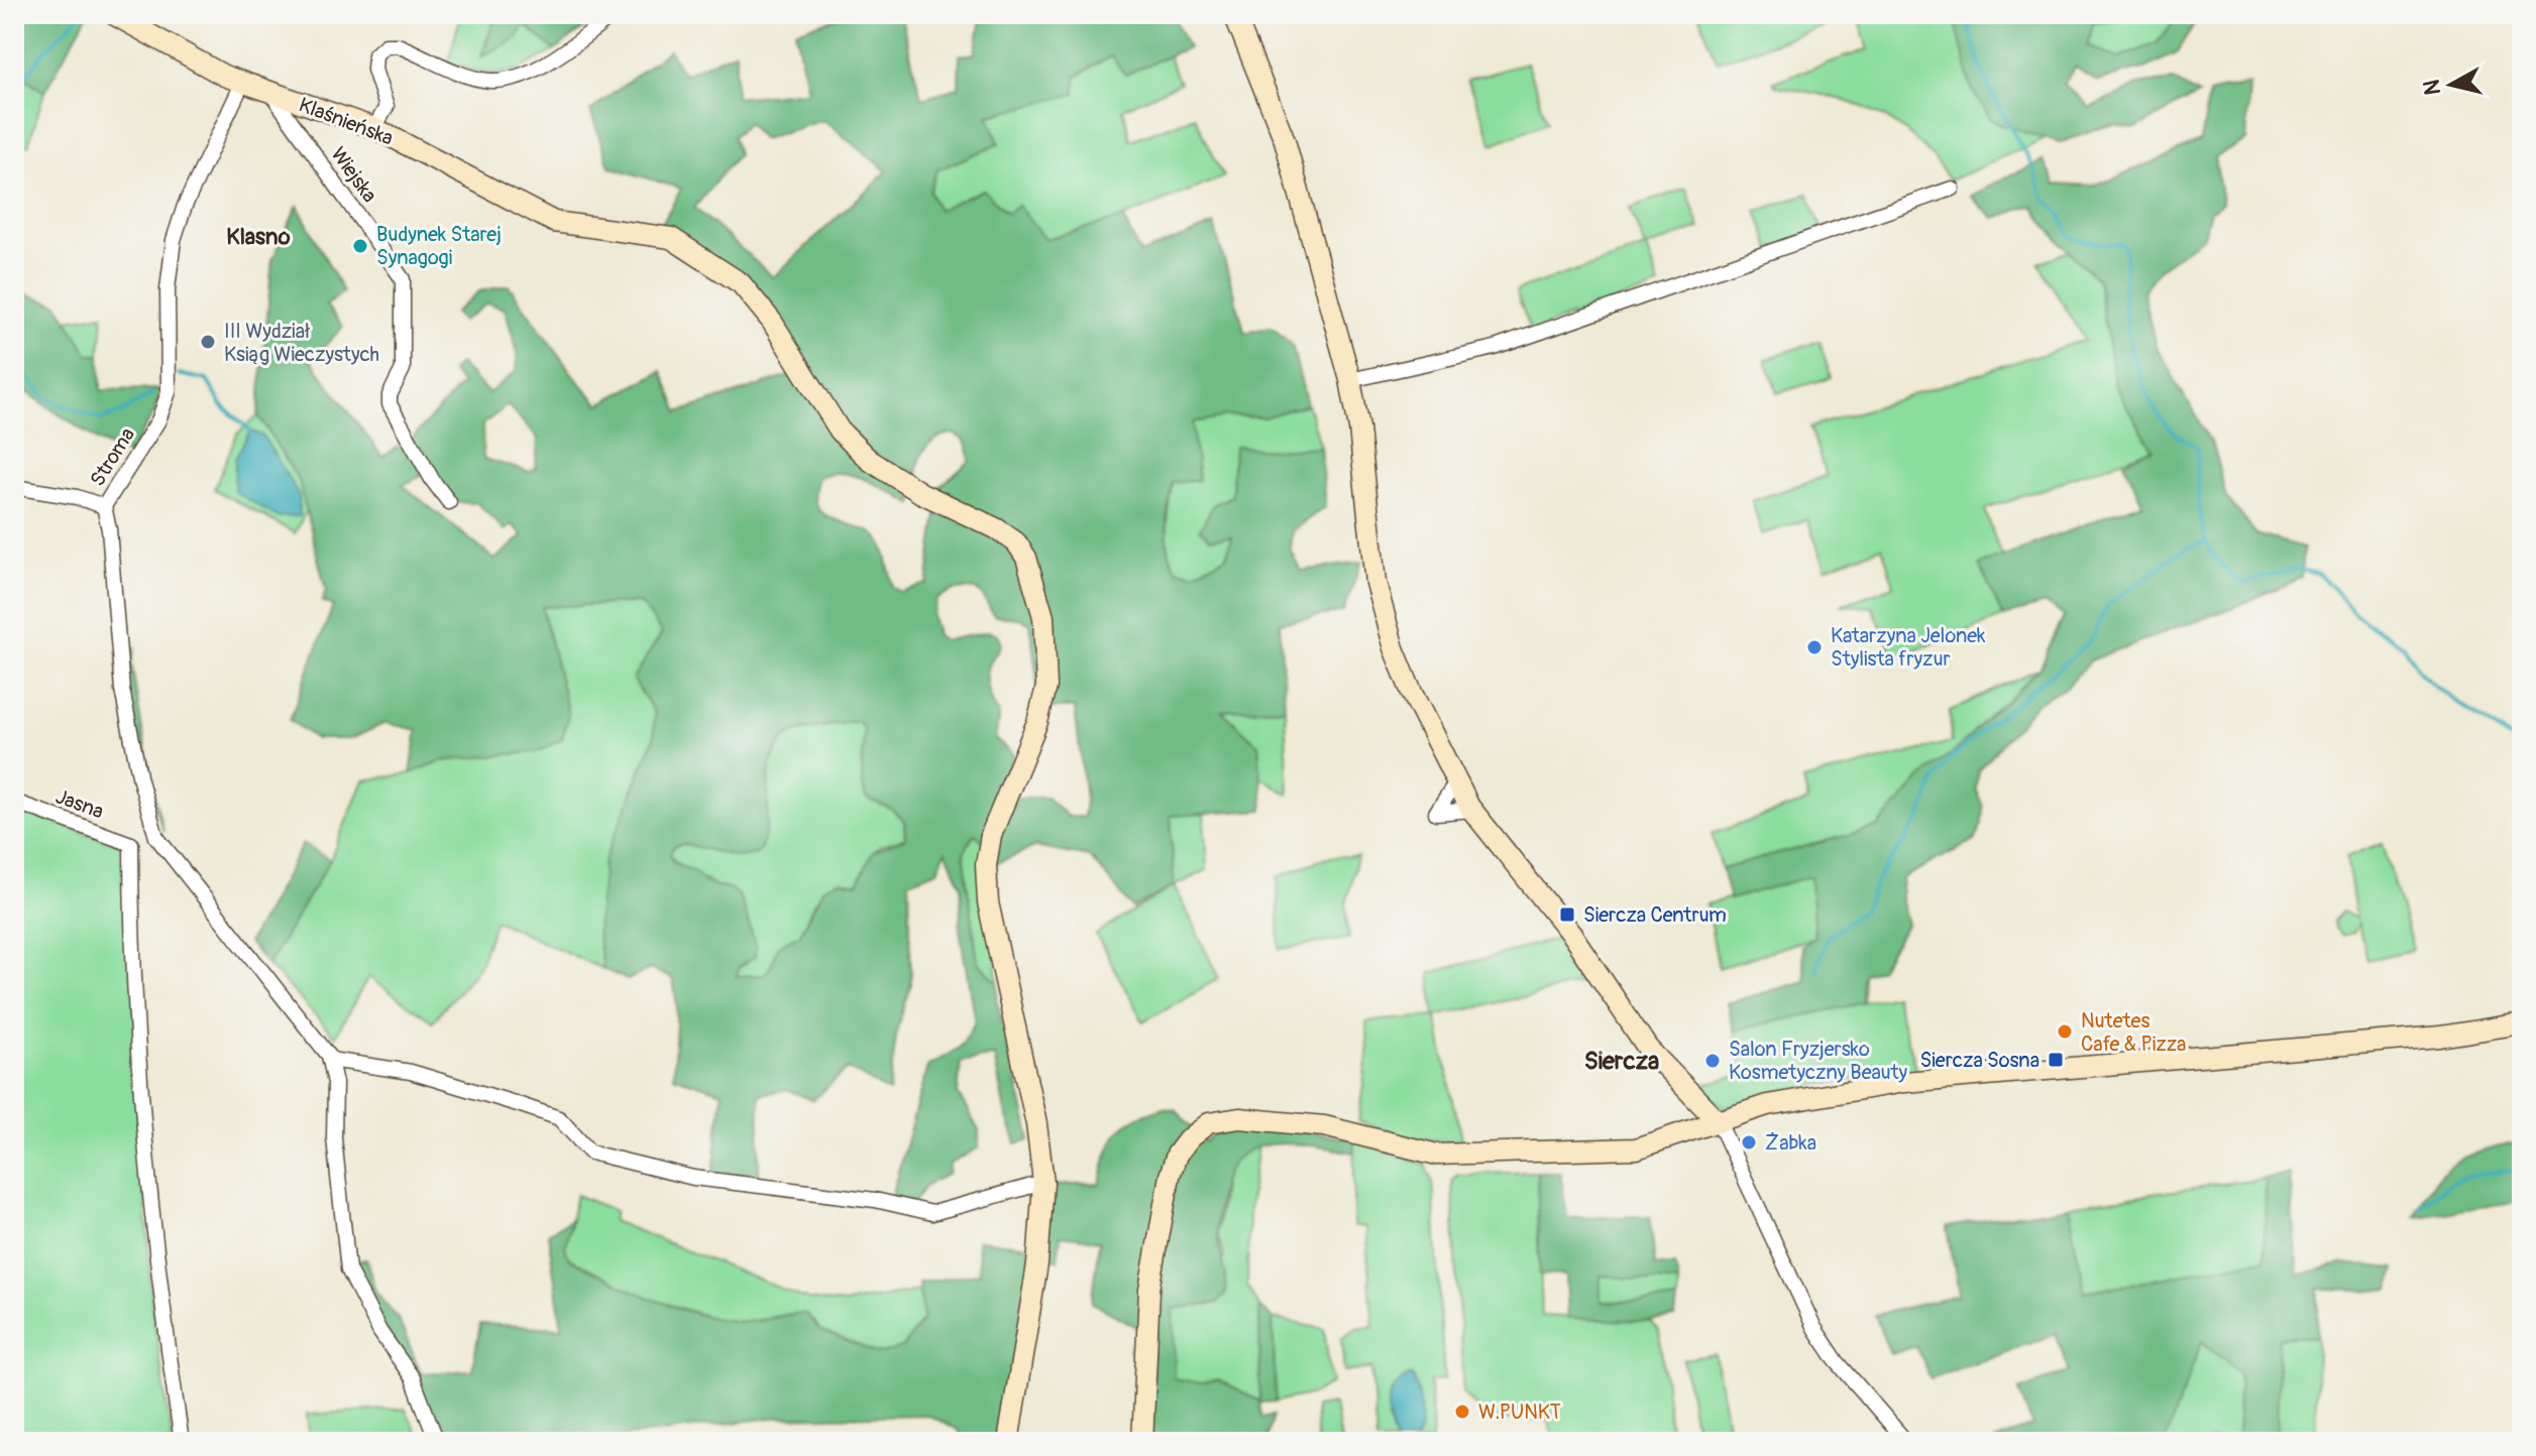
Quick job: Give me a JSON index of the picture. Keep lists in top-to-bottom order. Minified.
{"streets":{"street":["Klaśnieńska","Wiejska","Stroma","Jasna"]},"crossings":[["Klaśnieńska","Wiejska"],["Klaśnieńska","Stroma"]],"districts":["Klasno","Siercza"],"places":{"other":["Budynek Starej Synagogi","III Wydział Ksiąg Wieczystych","Katarzyna Jelonek Stylista fryzur","Nutetes Cafe & Pizza","Salon Fryzjersko Kosmetyczny Beauty","Żabka","W.PUNKT"],"transit":["Siercza Centrum","Siercza Sosna"]},"north":"left"}
